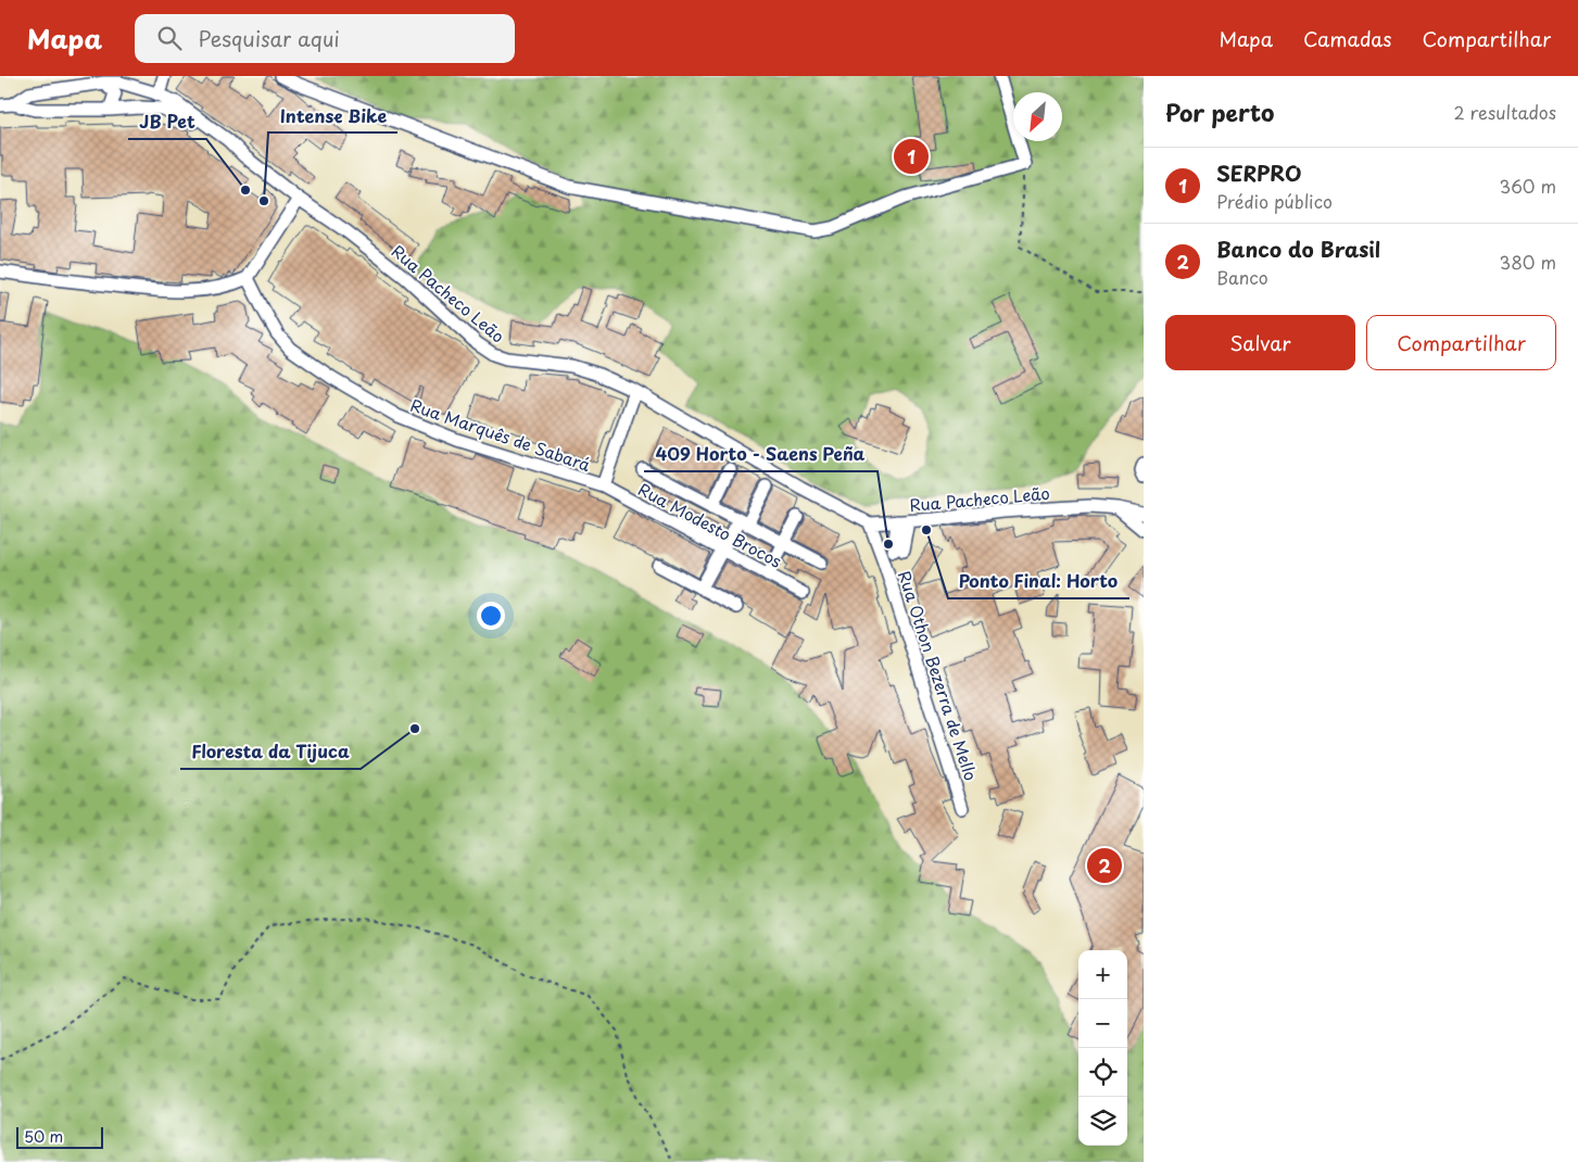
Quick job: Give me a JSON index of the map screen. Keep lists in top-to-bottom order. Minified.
{"streets":{"street":["Rua Pacheco Leão","Rua Marquês de Sabará","Rua Modesto Brocos","Rua Othon Bezerra de Mello"]},"crossings":[["Rua Pacheco Leão","Rua Marquês de Sabará"],["Rua Pacheco Leão","Rua Othon Bezerra de Mello"],["Rua Marquês de Sabará","Rua Modesto Brocos"]],"places":["JB Pet","Intense Bike","Ponto Final: Horto","409 Horto - Saens Peña","Floresta da Tijuca"],"scale_bar":"50 m","north":"bottom left","page":{"header":"Mapa","search":"Pesquisar aqui","nav":["Mapa","Camadas","Compartilhar"],"heading":["Por perto","2 resultados"],"pins":["1","2"],"list":[{"mark":"1","name":"SERPRO","note":"Prédio público","value":"360 m"},{"mark":"2","name":"Banco do Brasil","note":"Banco","value":"380 m"}],"buttons":["Salvar","Compartilhar"],"map_buttons":["+","−"],"scale":"50 m"}}
